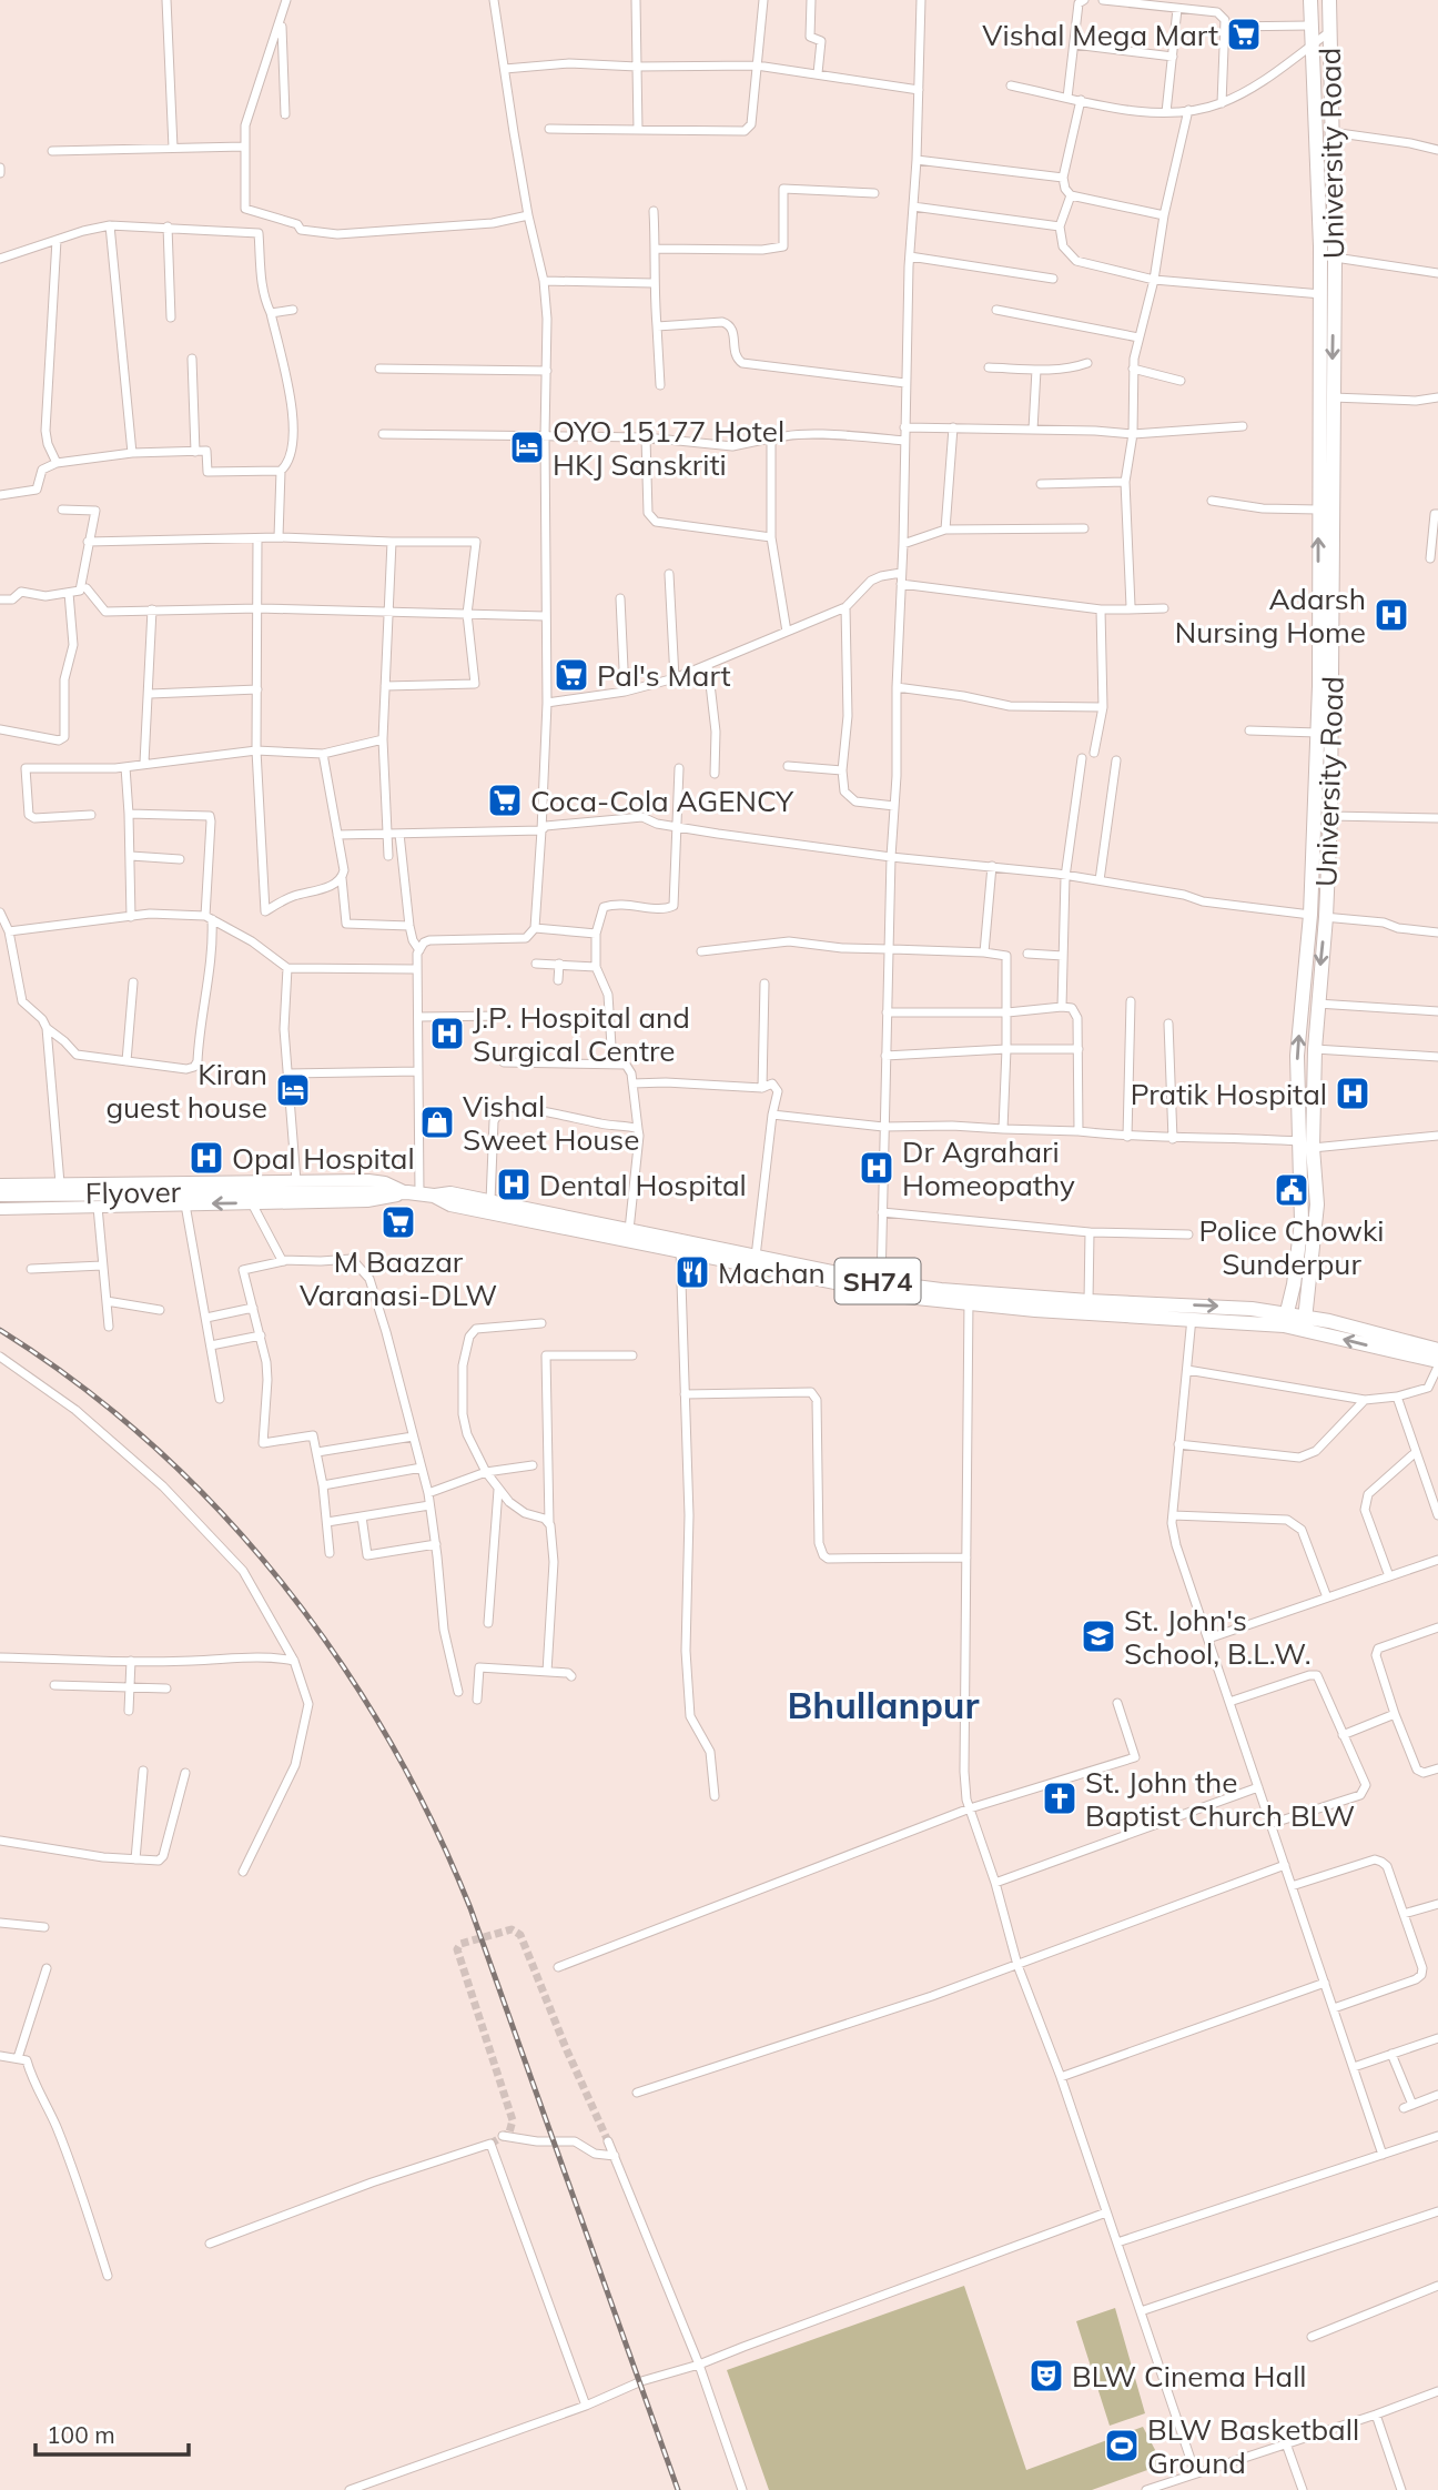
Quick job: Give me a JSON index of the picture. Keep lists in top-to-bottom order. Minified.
{"streets":{"main road":["University Road","Flyover","SH74"]},"crossings":[["University Road","SH74"],["Flyover","SH74"]],"districts":["Bhullanpur"],"places":{"supermarket":["Vishal Mega Mart","Pal's Mart","Coca-Cola AGENCY","M Baazar Varanasi-DLW"],"hotel":["OYO 15177 Hotel HKJ Sanskriti","Kiran guest house"],"hospital":["Adarsh Nursing Home","J.P. Hospital and Surgical Centre","Pratik Hospital","Opal Hospital","Dr Agrahari Homeopathy","Dental Hospital"],"shop":["Vishal Sweet House"],"public building":["Police Chowki Sunderpur"],"restaurant":["Machan"],"school or university":["St. John's School, B.L.W."],"church":["St. John the Baptist Church BLW"],"theatre":["BLW Cinema Hall"],"sports":["BLW Basketball Ground"]},"scale_bar":"100 m"}
